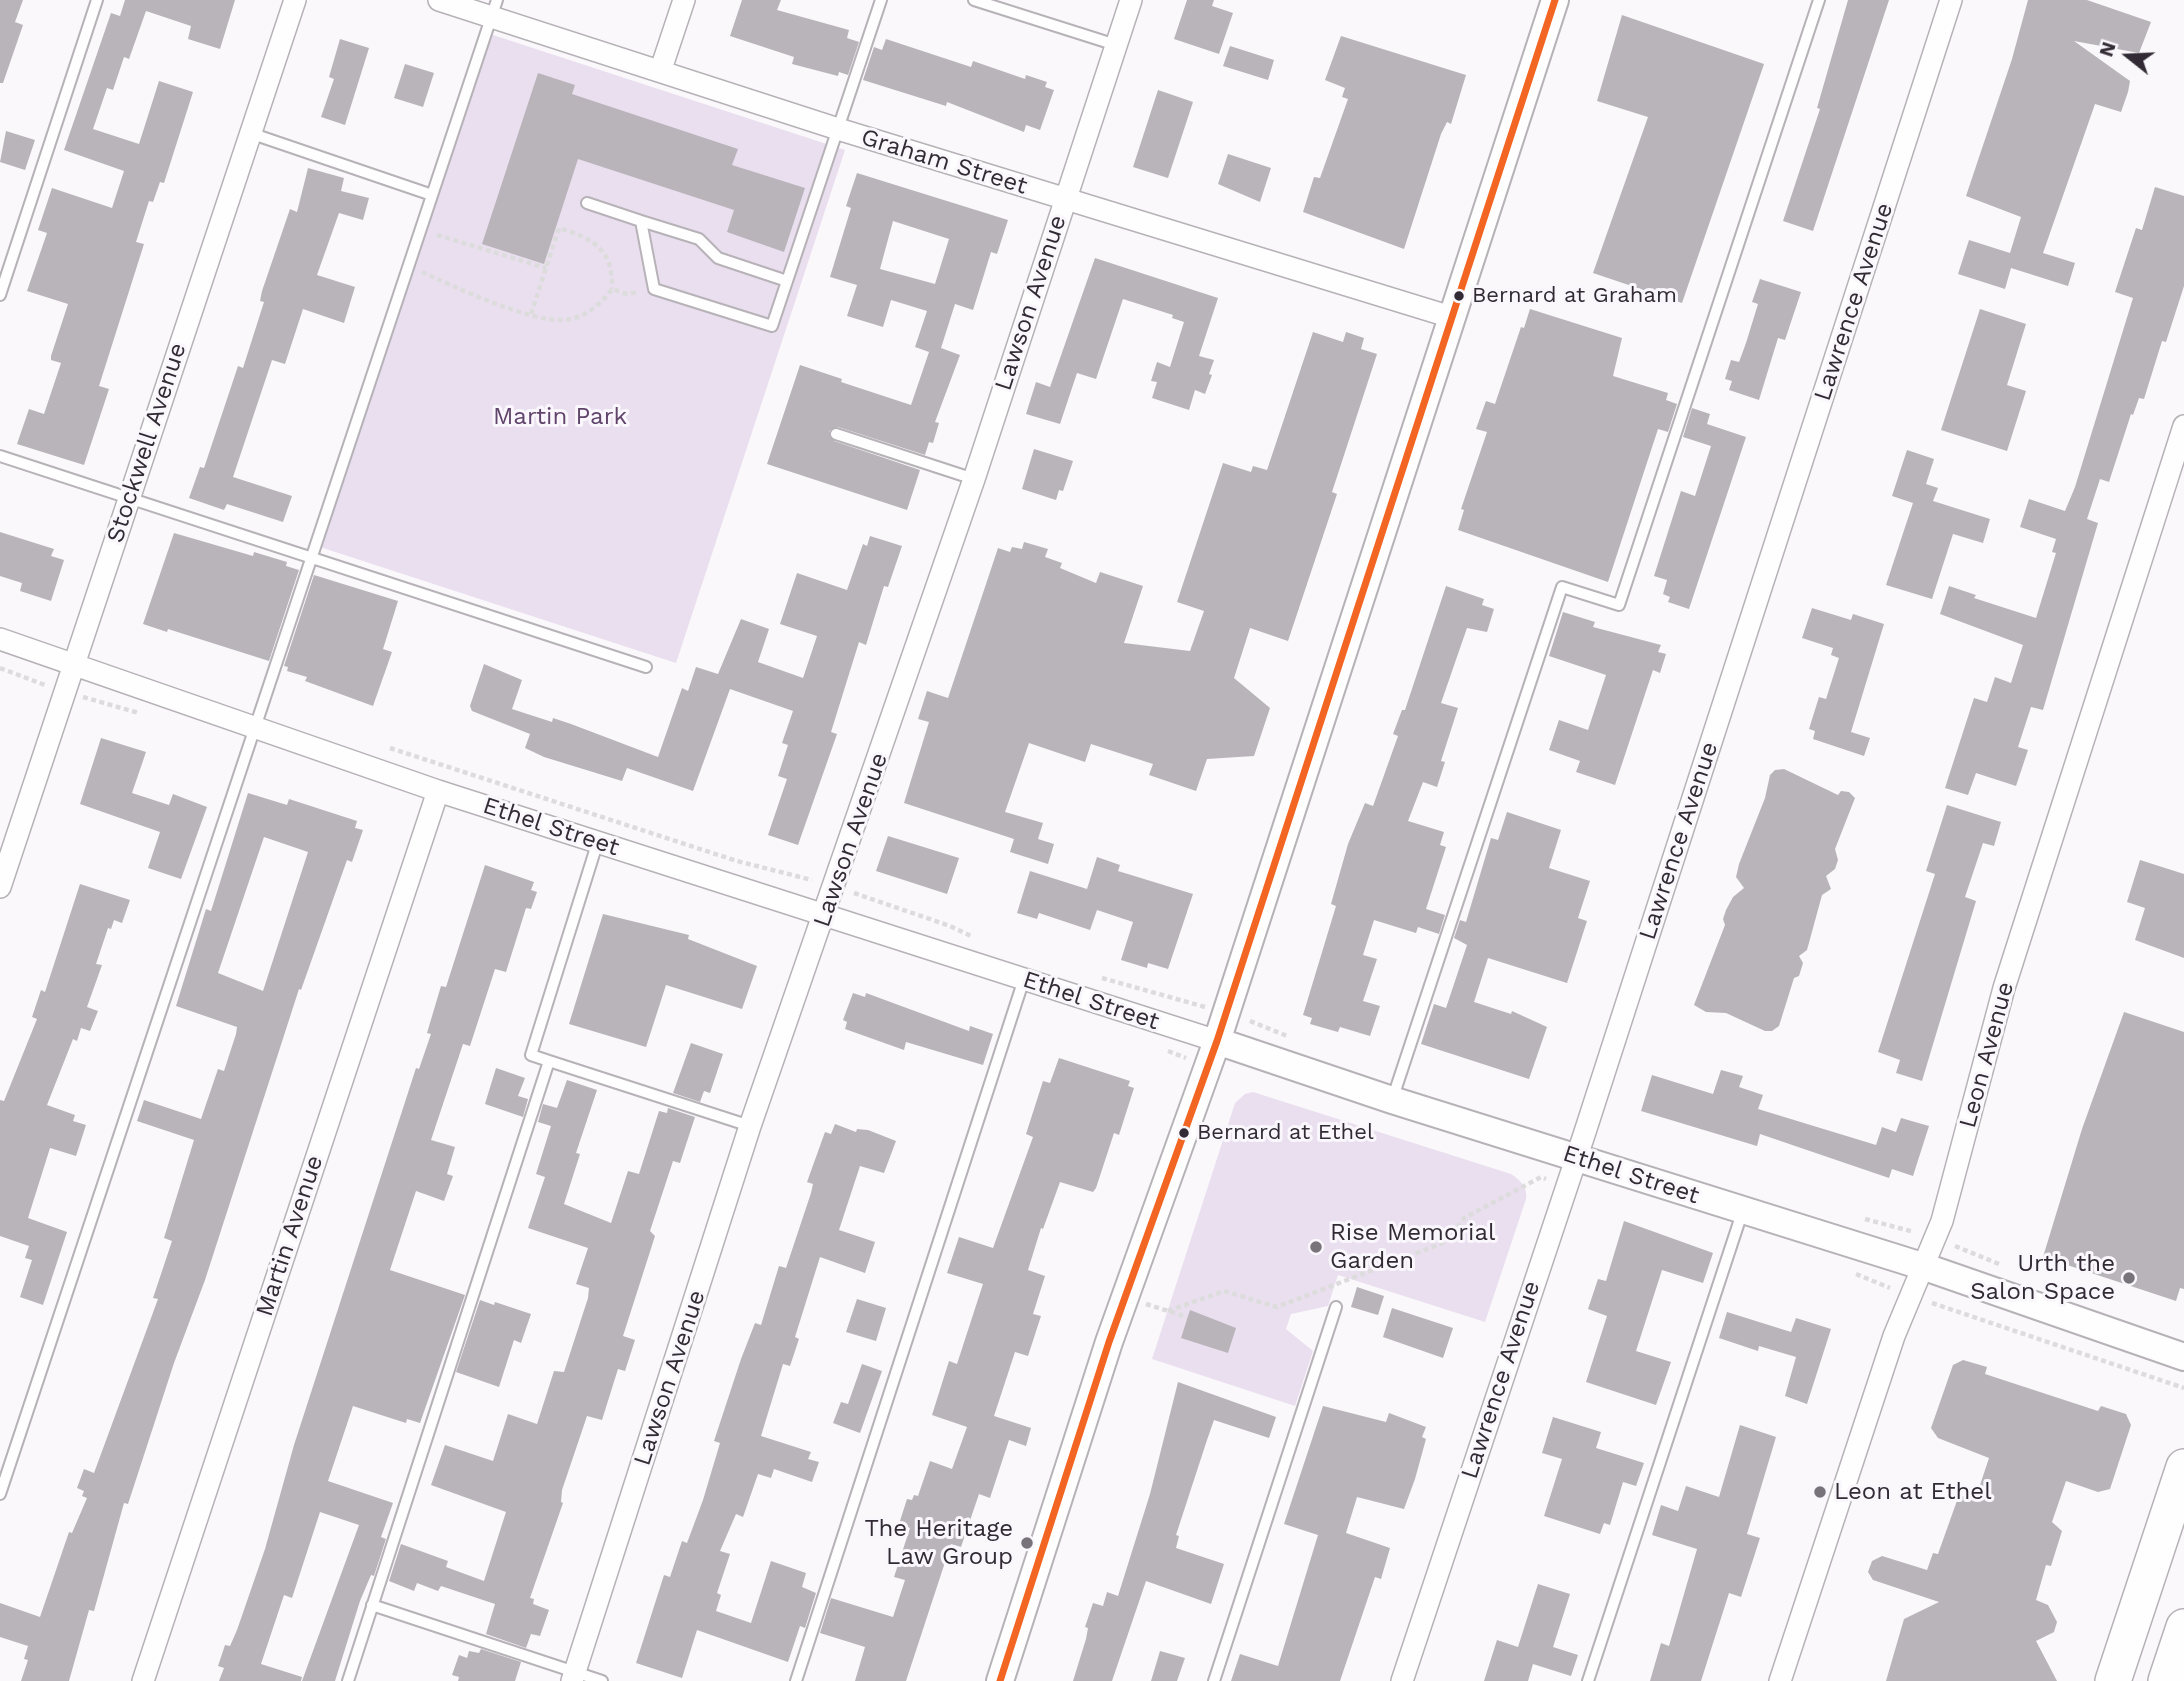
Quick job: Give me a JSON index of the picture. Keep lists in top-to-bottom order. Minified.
{"streets":{"street":["Graham Street","Lawrence Avenue","Lawson Avenue","Stockwell Avenue","Ethel Street","Leon Avenue","Martin Avenue"]},"crossings":[["Graham Street","Lawson Avenue"],["Lawrence Avenue","Ethel Street"],["Lawson Avenue","Ethel Street"],["Stockwell Avenue","Ethel Street"],["Ethel Street","Leon Avenue"],["Ethel Street","Martin Avenue"]],"parks":["Martin Park"],"places":["Bernard at Graham","Bernard at Ethel","Rise Memorial Garden","Urth the Salon Space","Leon at Ethel","The Heritage Law Group"],"north":"left"}
